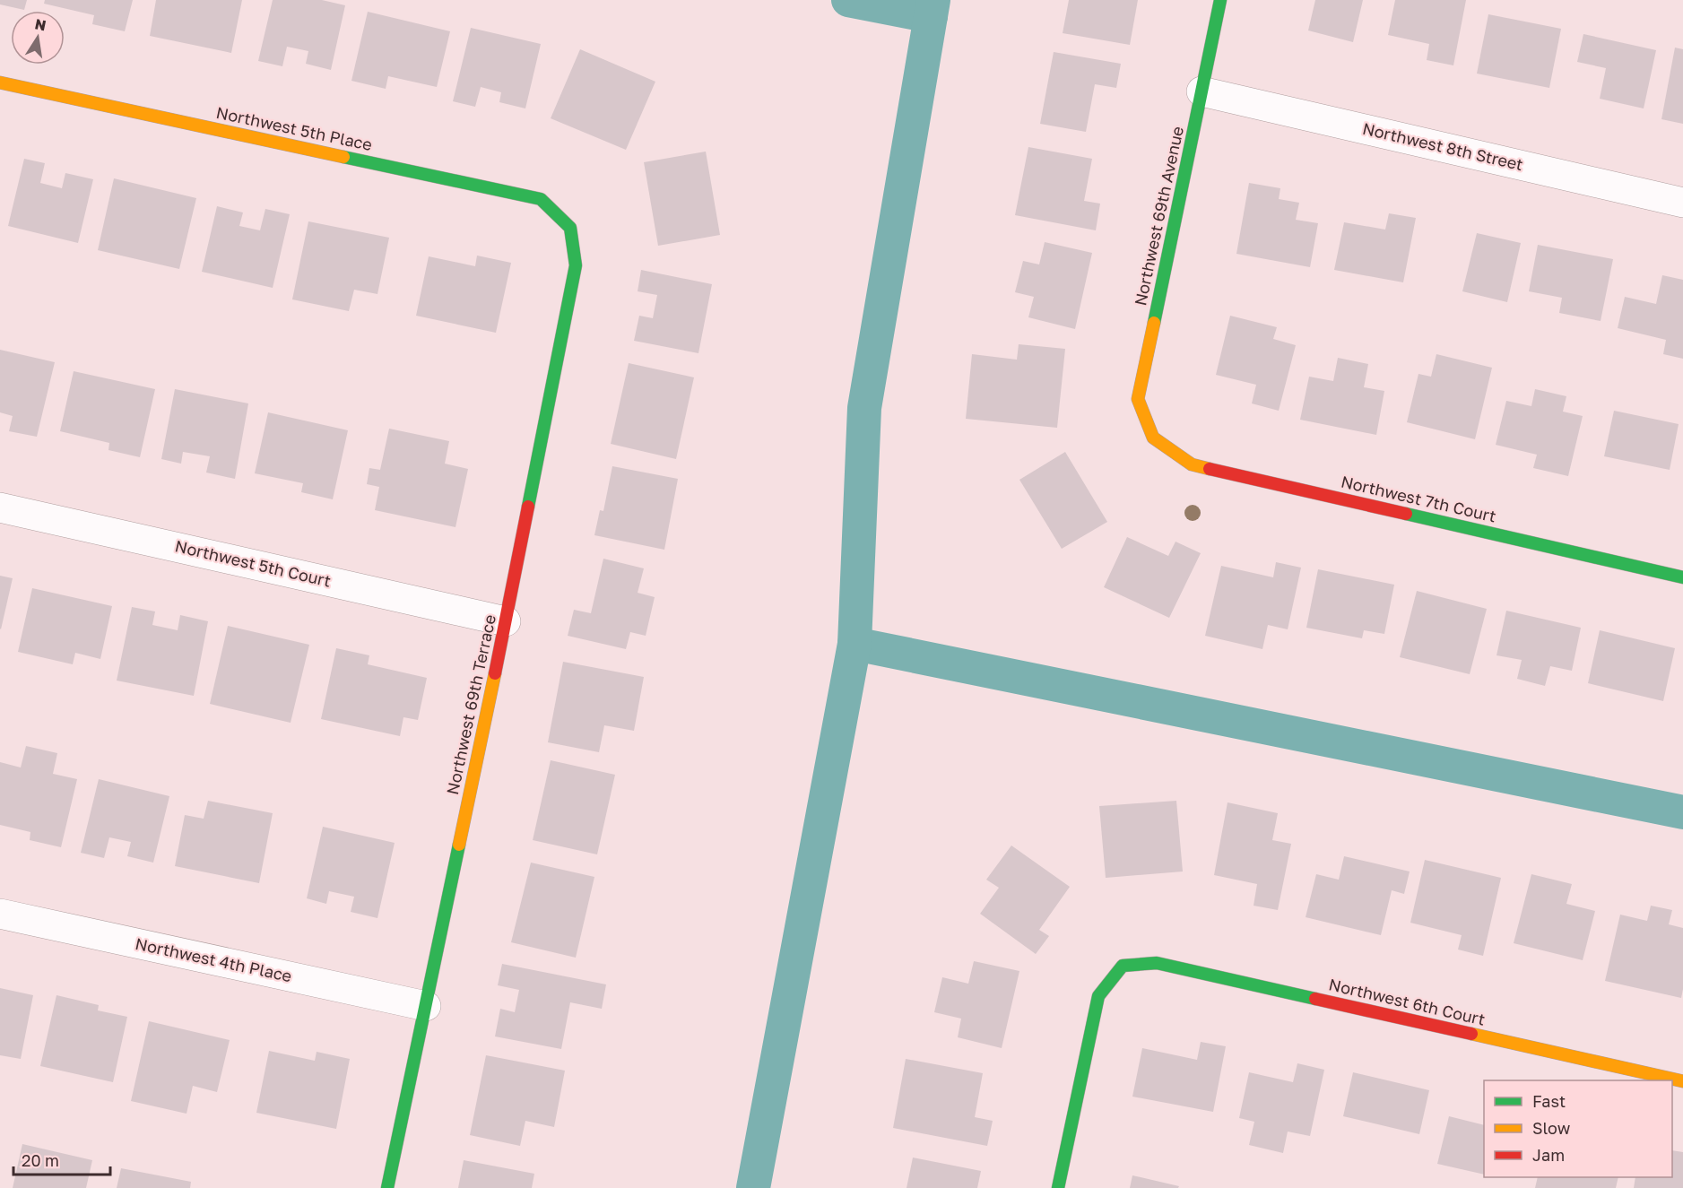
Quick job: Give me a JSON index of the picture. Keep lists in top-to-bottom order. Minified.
{"streets":{"street":["Northwest 5th Place","Northwest 8th Street","Northwest 69th Avenue","Northwest 7th Court","Northwest 5th Court","Northwest 69th Terrace","Northwest 4th Place","Northwest 6th Court"]},"crossings":[["Northwest 5th Place","Northwest 69th Terrace"],["Northwest 8th Street","Northwest 69th Avenue"],["Northwest 69th Avenue","Northwest 7th Court"],["Northwest 5th Court","Northwest 69th Terrace"],["Northwest 69th Terrace","Northwest 4th Place"]],"legend":["Fast","Slow","Jam"],"scale_bar":"20 m","north":"top"}
